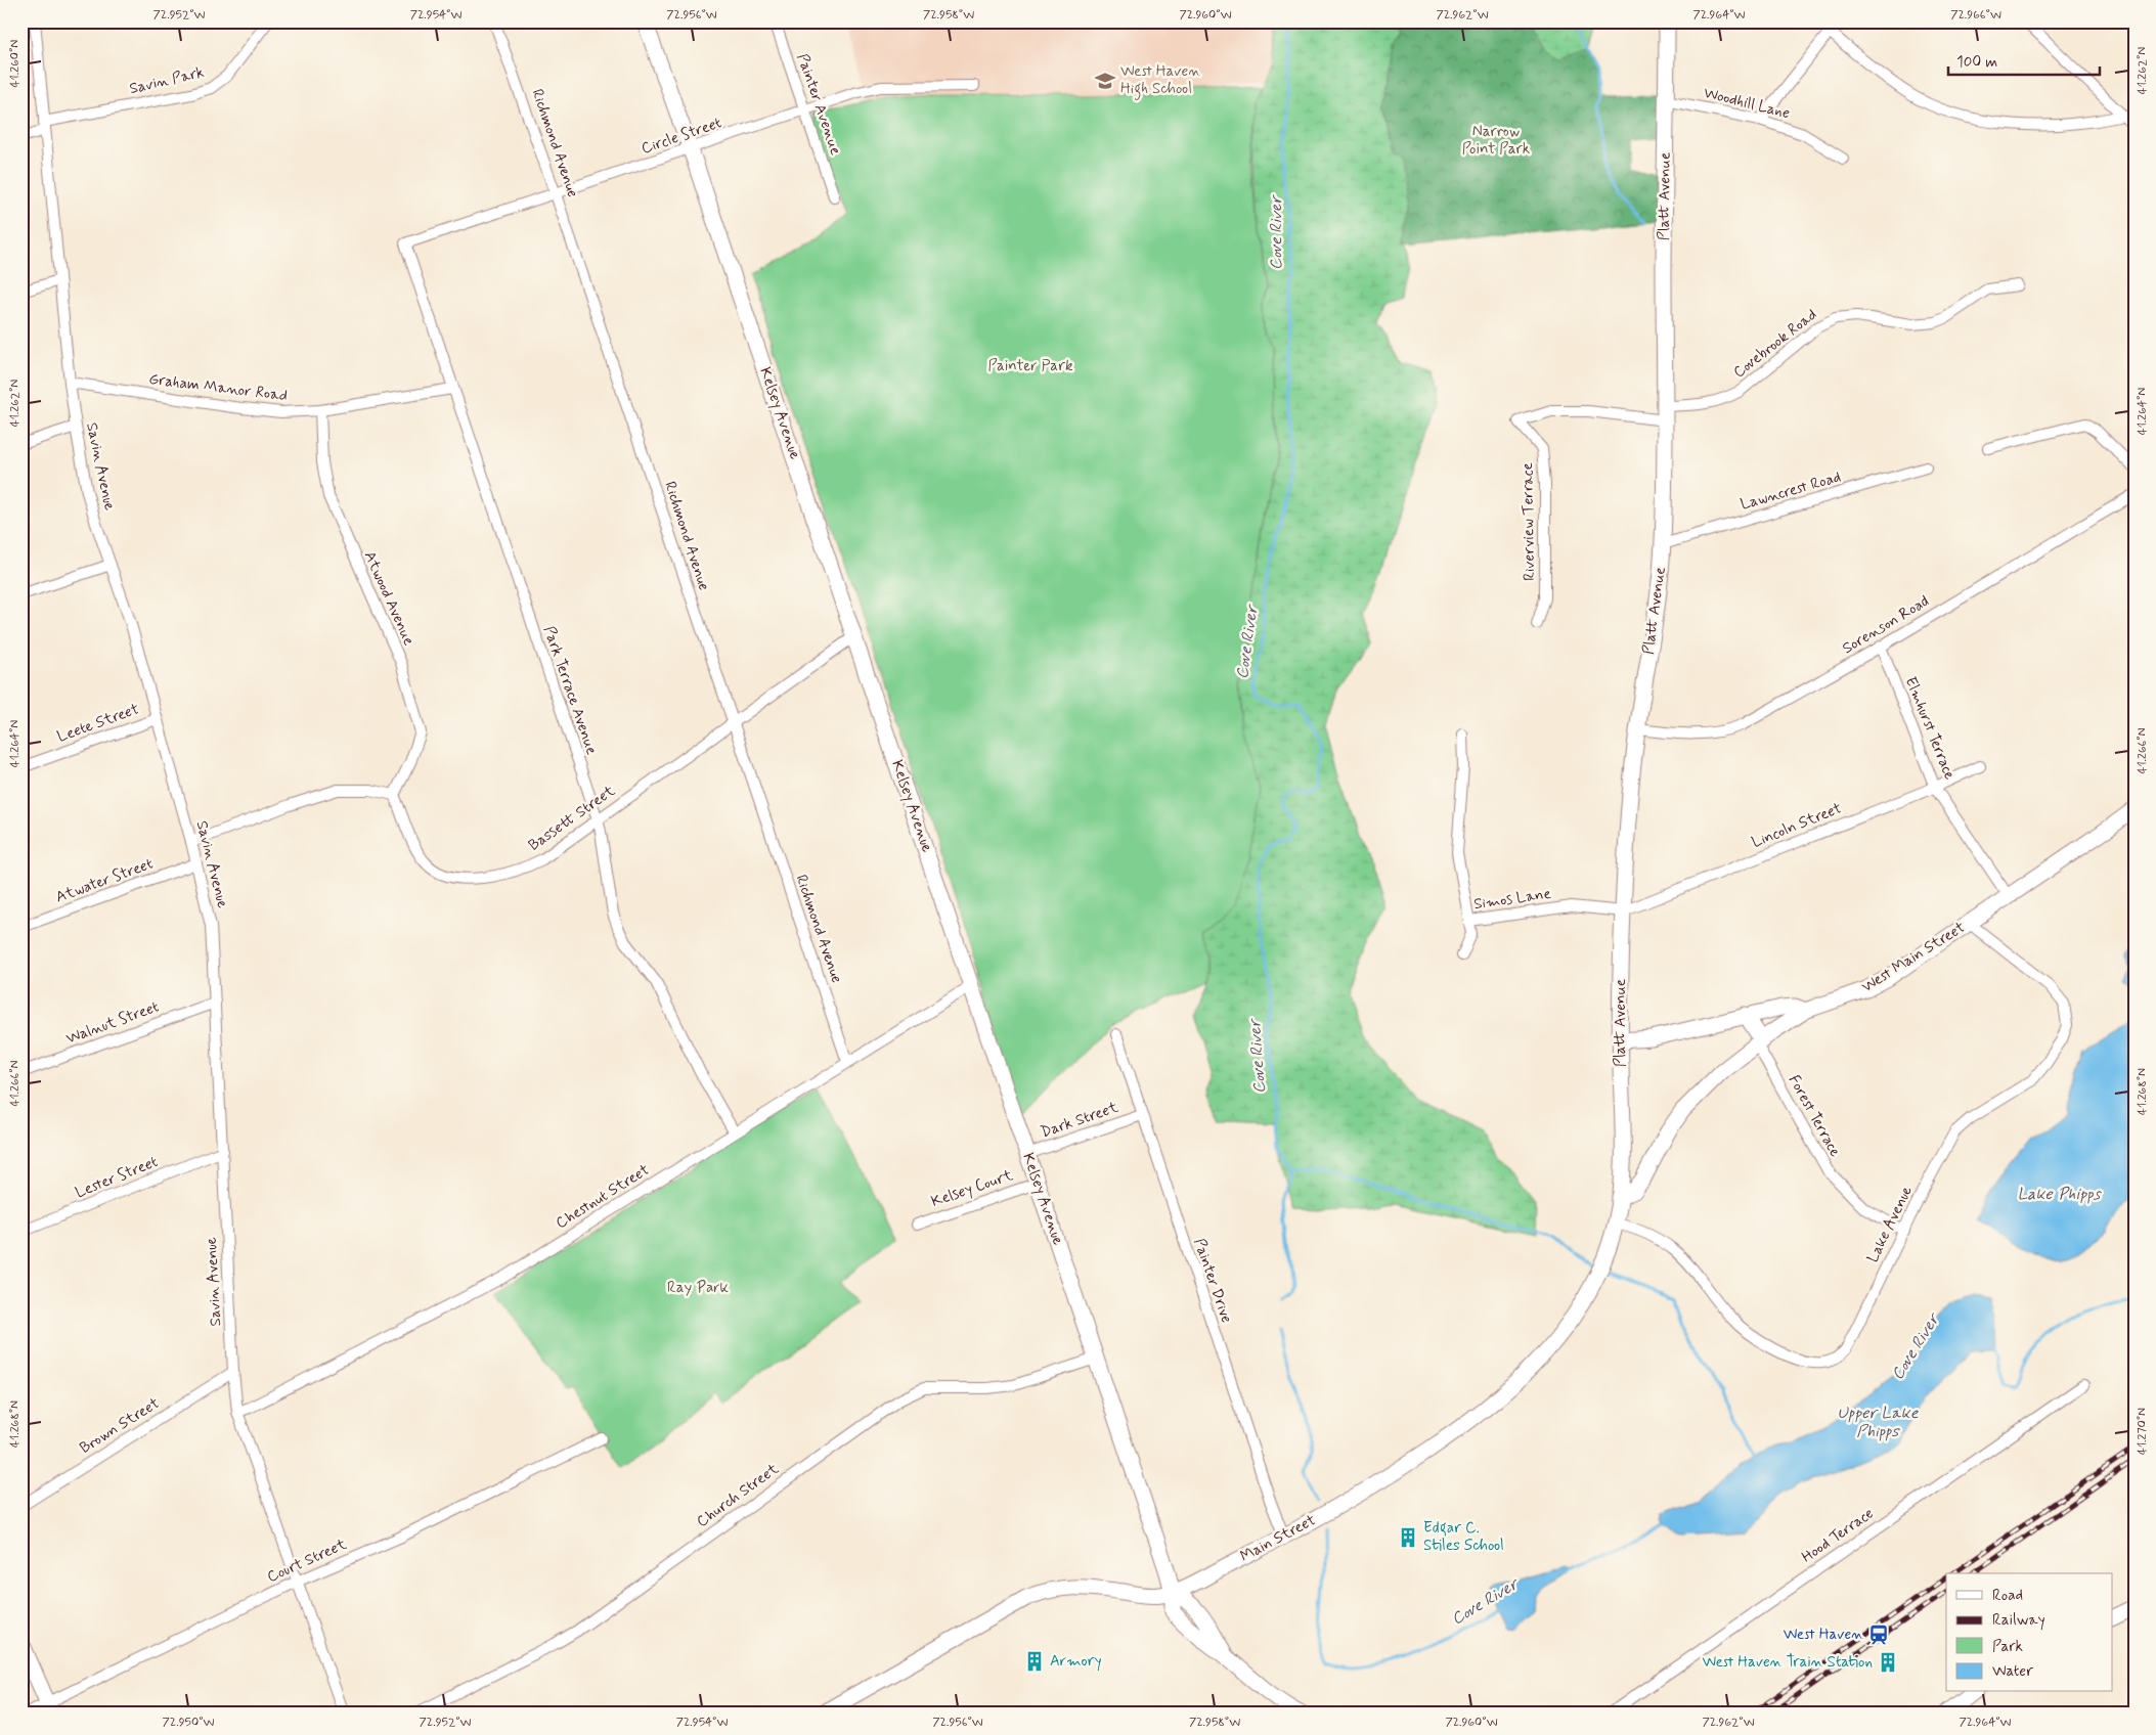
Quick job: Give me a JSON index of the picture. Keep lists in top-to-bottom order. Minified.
{"streets":{"street":["Savin Park","Woodhill Lane","Painter Avenue","Circle Street","Richmond Avenue","Platt Avenue","Covebrook Road","Graham Manor Road","Kelsey Avenue","Savin Avenue","Lawncrest Road","Riverview Terrace","Atwood Avenue","Sorenson Road","Park Terrace Avenue","Leete Street","Elmhurst Terrace","Bassett Street","Lincoln Street","Atwater Street","Simos Lane","West Main Street","Walnut Street","Forest Terrace","Dark Street","Lester Street","Kelsey Court","Chestnut Street","Lake Avenue","Painter Drive","Brown Street","Church Street","Hood Terrace","Main Street","Court Street"]},"crossings":[["Savin Park","Savin Avenue"],["Woodhill Lane","Platt Avenue"],["Painter Avenue","Circle Street"],["Circle Street","Richmond Avenue"],["Circle Street","Kelsey Avenue"],["Circle Street","Park Terrace Avenue"],["Richmond Avenue","Bassett Street"],["Richmond Avenue","Chestnut Street"],["Platt Avenue","Covebrook Road"],["Platt Avenue","Lawncrest Road"],["Platt Avenue","Riverview Terrace"],["Platt Avenue","Sorenson Road"],["Platt Avenue","Lincoln Street"],["Platt Avenue","Simos Lane"],["Platt Avenue","West Main Street"],["Platt Avenue","Main Street"],["Covebrook Road","Riverview Terrace"],["Graham Manor Road","Savin Avenue"],["Graham Manor Road","Atwood Avenue"],["Graham Manor Road","Park Terrace Avenue"],["Kelsey Avenue","Bassett Street"],["Kelsey Avenue","Dark Street"],["Kelsey Avenue","Kelsey Court"],["Kelsey Avenue","Chestnut Street"],["Kelsey Avenue","Church Street"],["Kelsey Avenue","Main Street"],["Savin Avenue","Leete Street"],["Savin Avenue","Atwater Street"],["Savin Avenue","Walnut Street"],["Savin Avenue","Lester Street"],["Savin Avenue","Chestnut Street"],["Savin Avenue","Brown Street"],["Savin Avenue","Court Street"],["Atwood Avenue","Bassett Street"],["Sorenson Road","Elmhurst Terrace"],["Park Terrace Avenue","Bassett Street"],["Park Terrace Avenue","Chestnut Street"],["Elmhurst Terrace","Lincoln Street"],["Elmhurst Terrace","West Main Street"],["Lincoln Street","Simos Lane"],["West Main Street","Forest Terrace"],["West Main Street","Lake Avenue"],["West Main Street","Main Street"],["Forest Terrace","Lake Avenue"],["Dark Street","Painter Drive"],["Lake Avenue","Main Street"],["Painter Drive","Main Street"]],"water":["Cove River","Lake Phipps","Upper Lake Phipps"],"parks":["Narrow Point Park","Painter Park","Ray Park"],"places":{"school or university":["West Haven High School"],"building":["Edgar C. Stiles School","Armory","West Haven Train Station"],"station":["West Haven"]},"legend":["Road","Railway","Park","Water"],"scale_bar":"100 m","coordinates":["72.952°W","72.954°W","72.956°W","72.958°W","72.960°W","72.962°W","72.964°W","72.966°W","41.260°N","41.262°N","41.264°N","41.266°N","41.268°N","41.270°N","72.950°W"]}
